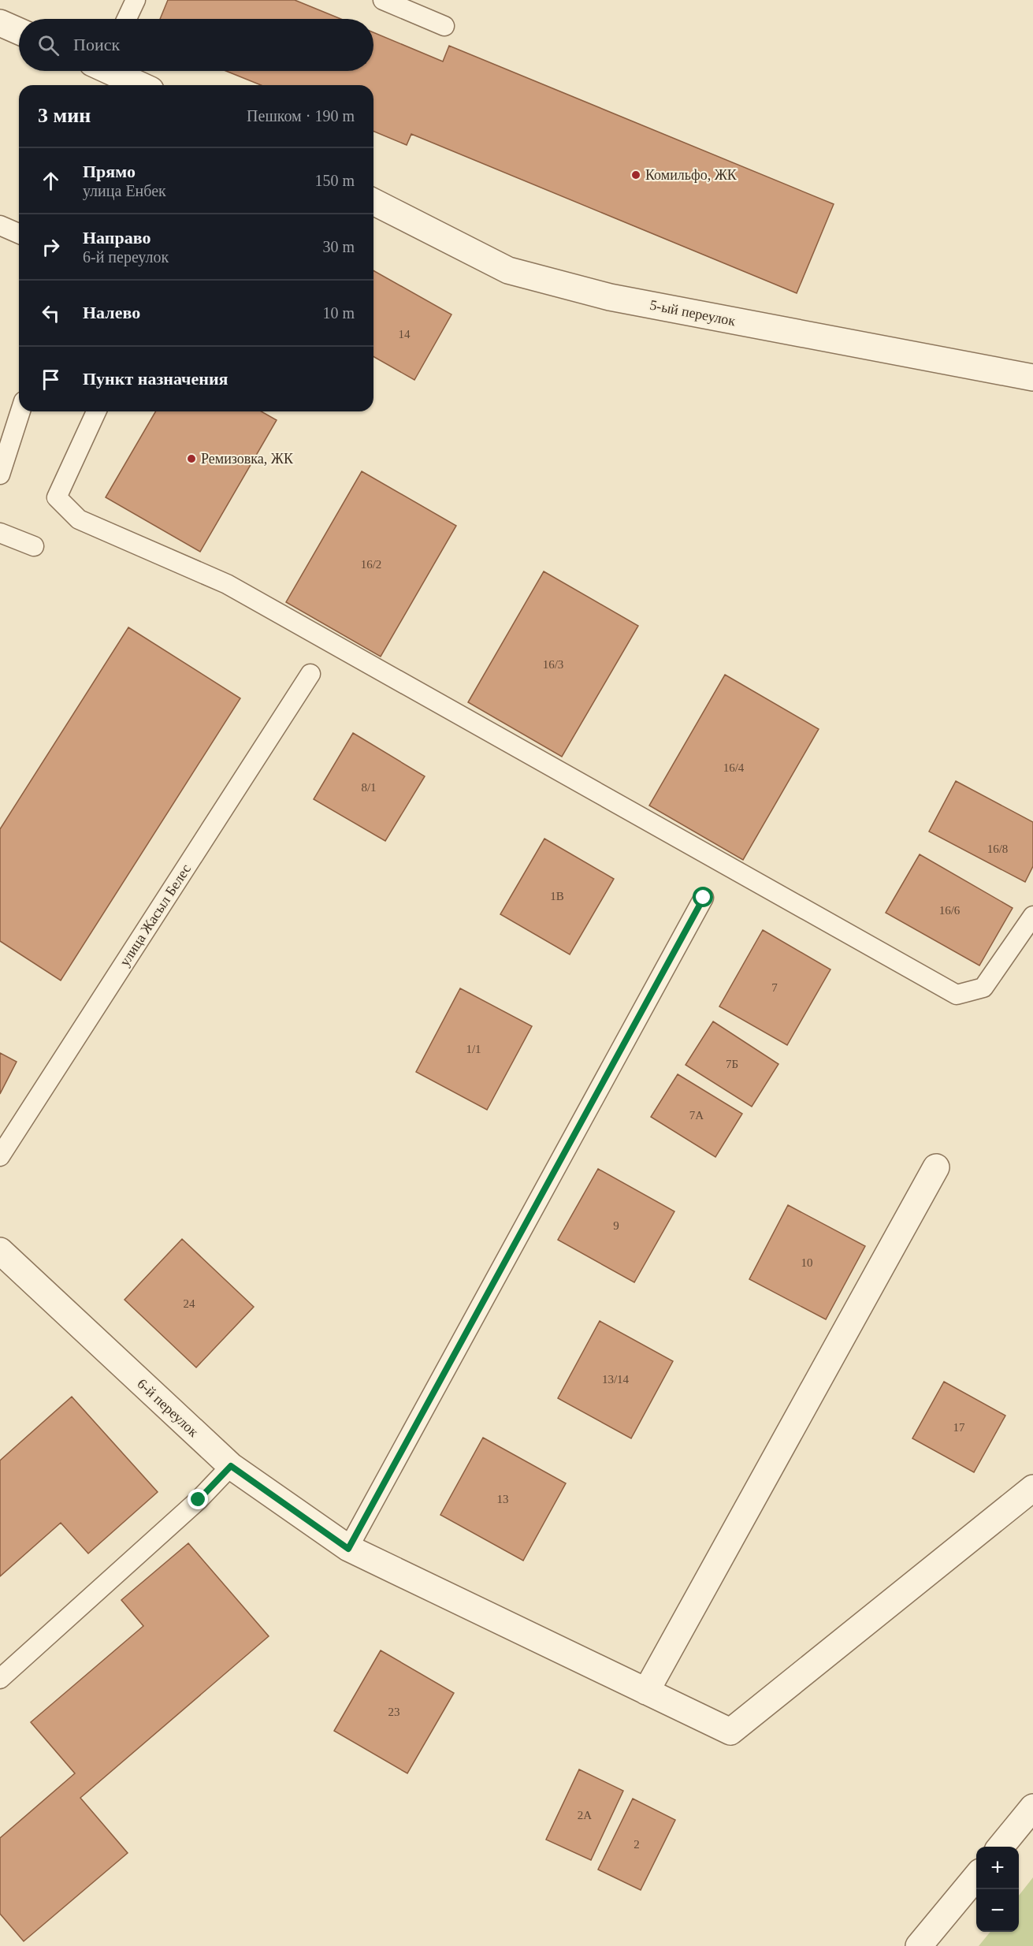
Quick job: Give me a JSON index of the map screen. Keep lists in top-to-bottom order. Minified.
{"streets":{"street":["5-ый переулок","6-й переулок"],"lane":["улица Жасыл Белес"]},"places":["Комильфо, ЖК","Ремизовка, ЖК"],"house_numbers":["14","16/2","16/3","16/4","8/1","16/8","1В","16/6","7","1/1","7Б","7А","9","10","24","13/14","17","13","23","2А","2"],"page":{"search":"Поиск","heading":["3 мин","Пешком · 190 m"],"list":[["Прямо","улица Енбек","150 m"],["Направо","6-й переулок","30 m"],["Налево","10 m"],"Пункт назначения"],"map_buttons":["+","−"]}}
